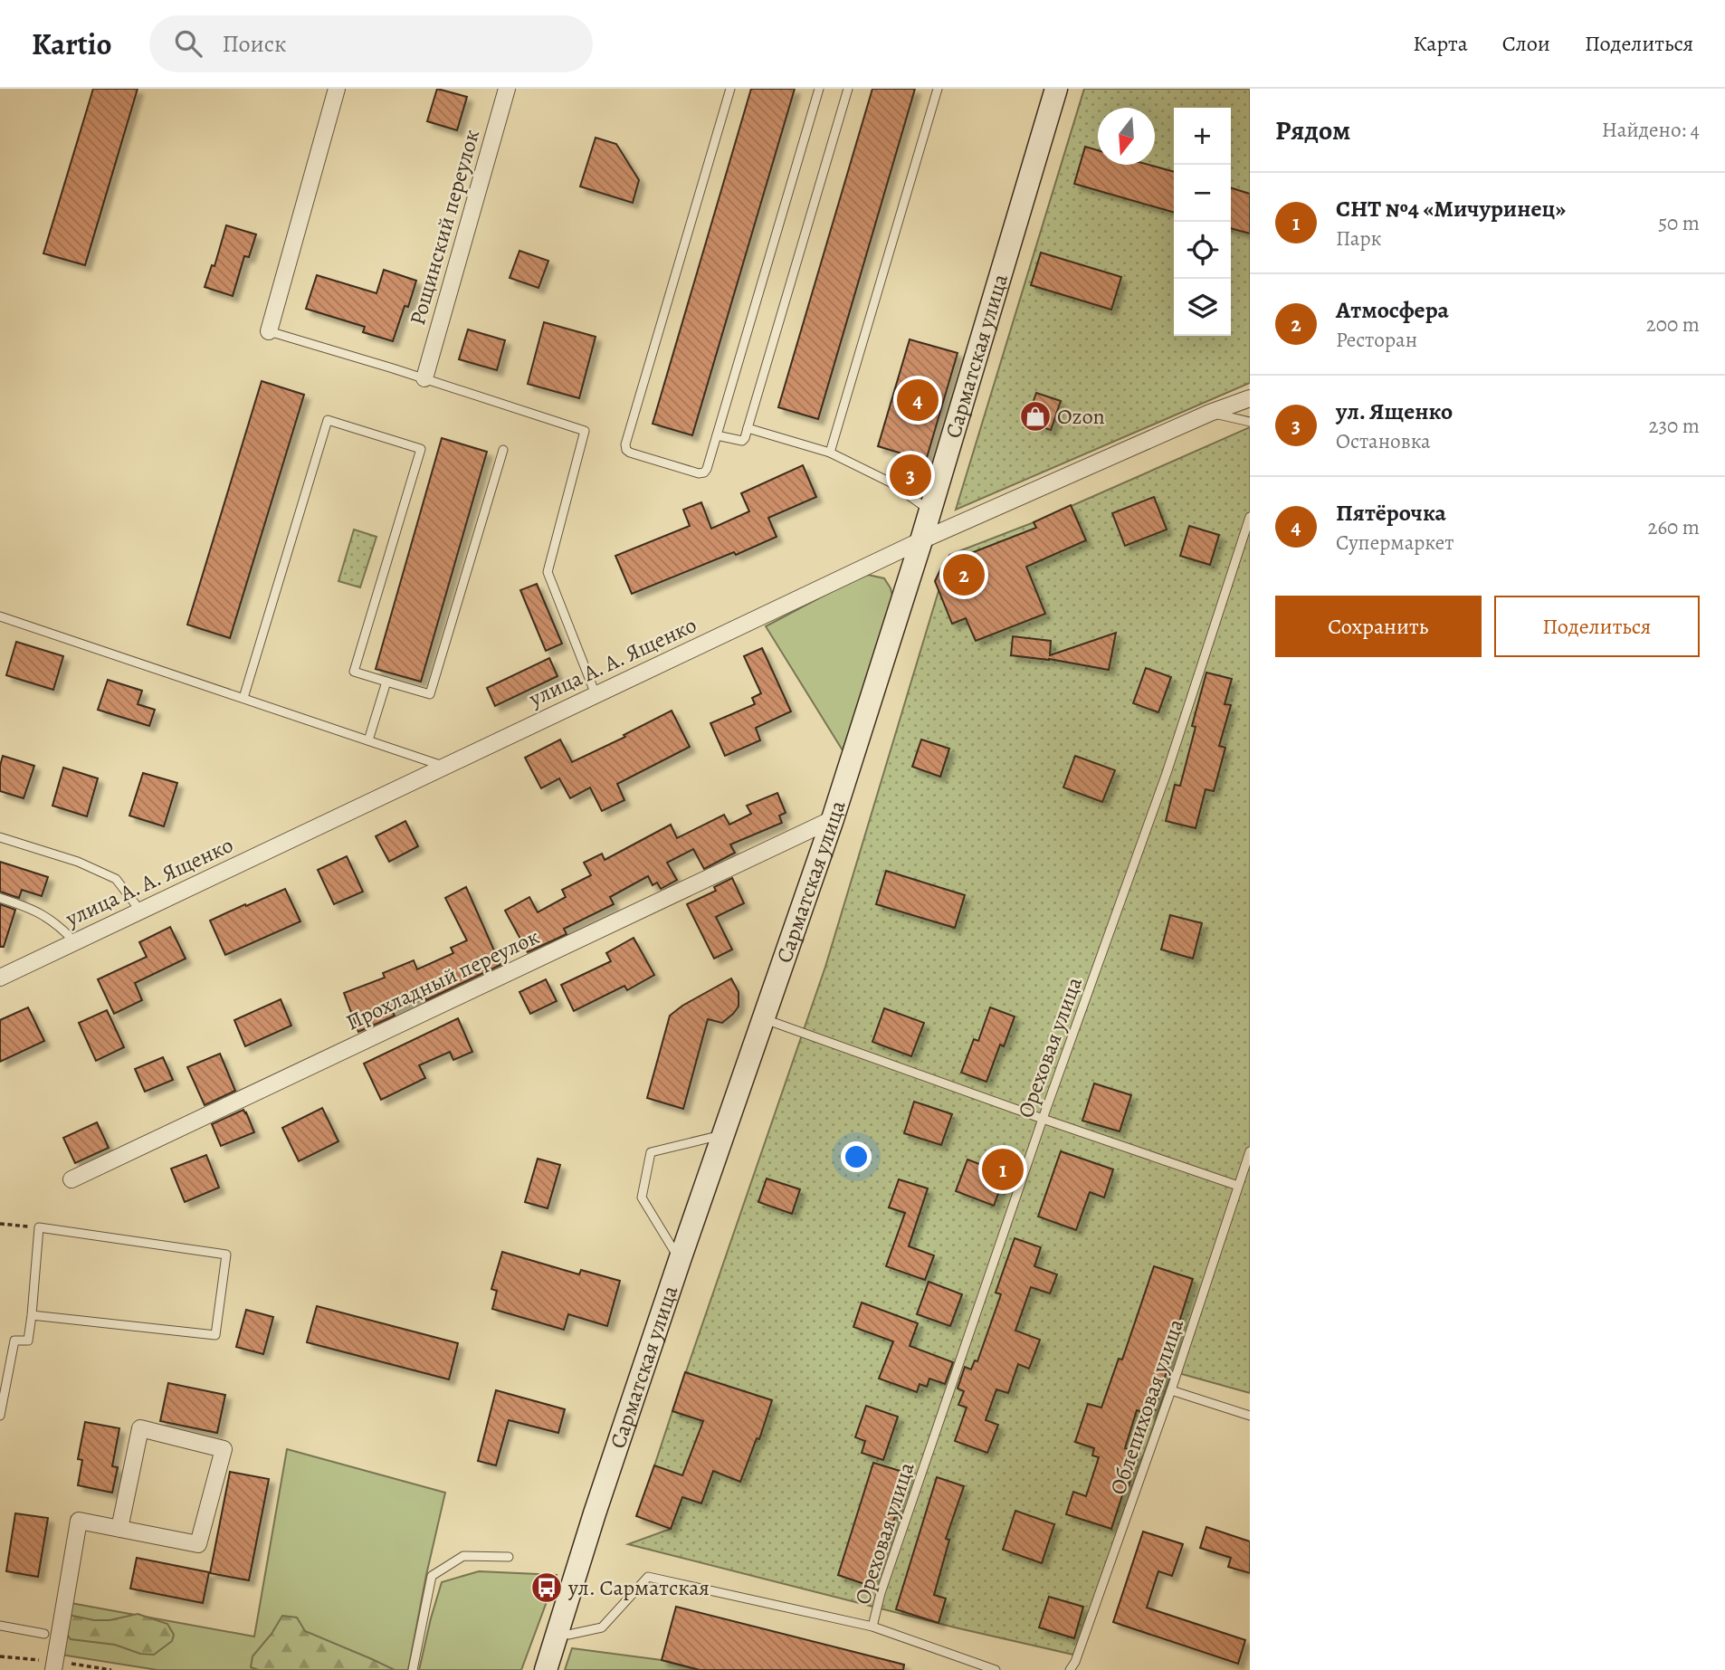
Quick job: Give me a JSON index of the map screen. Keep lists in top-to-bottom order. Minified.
{"streets":{"main road":["Сарматская улица"],"street":["Рощинский переулок","улица А. А. Ященко","Прохладный переулок"],"lane":["Ореховая улица","Облепиховая улица"]},"crossings":[["Сарматская улица","улица А. А. Ященко"],["Сарматская улица","Прохладный переулок"]],"places":{"shop":["Ozon"],"bus stop":["ул. Сарматская"]},"north":"bottom","page":{"header":"Kartio","search":"Поиск","nav":["Карта","Слои","Поделиться"],"heading":["Рядом","Найдено: 4"],"map_buttons":["+","−"],"list":[{"mark":"1","name":"СНТ №4 «Мичуринец»","note":"Парк","value":"50 m"},{"mark":"2","name":"Атмосфера","note":"Ресторан","value":"200 m"},{"mark":"3","name":"ул. Ященко","note":"Остановка","value":"230 m"},{"mark":"4","name":"Пятёрочка","note":"Супермаркет","value":"260 m"}],"pins":["4","3","2","1"],"buttons":["Сохранить","Поделиться"]}}
